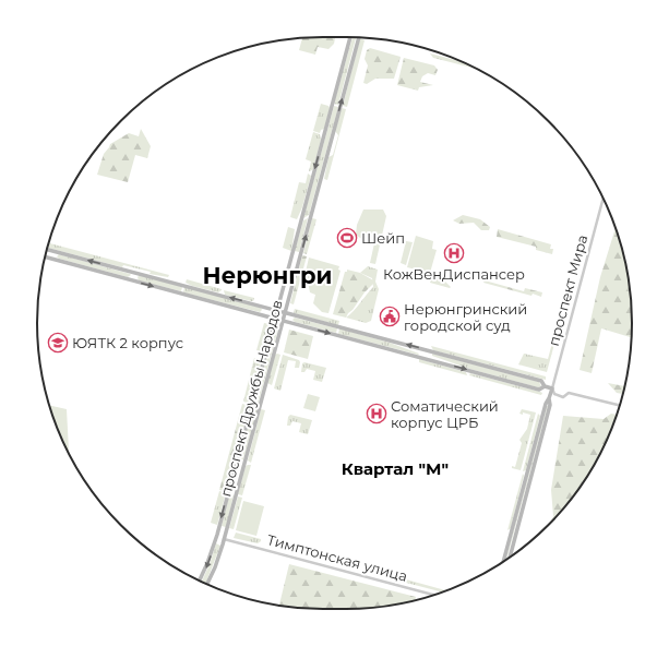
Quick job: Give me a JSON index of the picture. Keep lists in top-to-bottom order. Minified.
{"streets":{"street":["проспект Мира","проспект Дружбы Народов","Тимптонская улица"]},"crossings":[["проспект Дружбы Народов","Тимптонская улица"]],"districts":["Нерюнгри","Квартал \"М\""],"places":{"sports":["Шейп"],"hospital":["КожВенДиспансер","Соматический корпус ЦРБ"],"public building":["Нерюнгринский городской суд"],"school or university":["ЮЯТК 2 корпус"]}}
